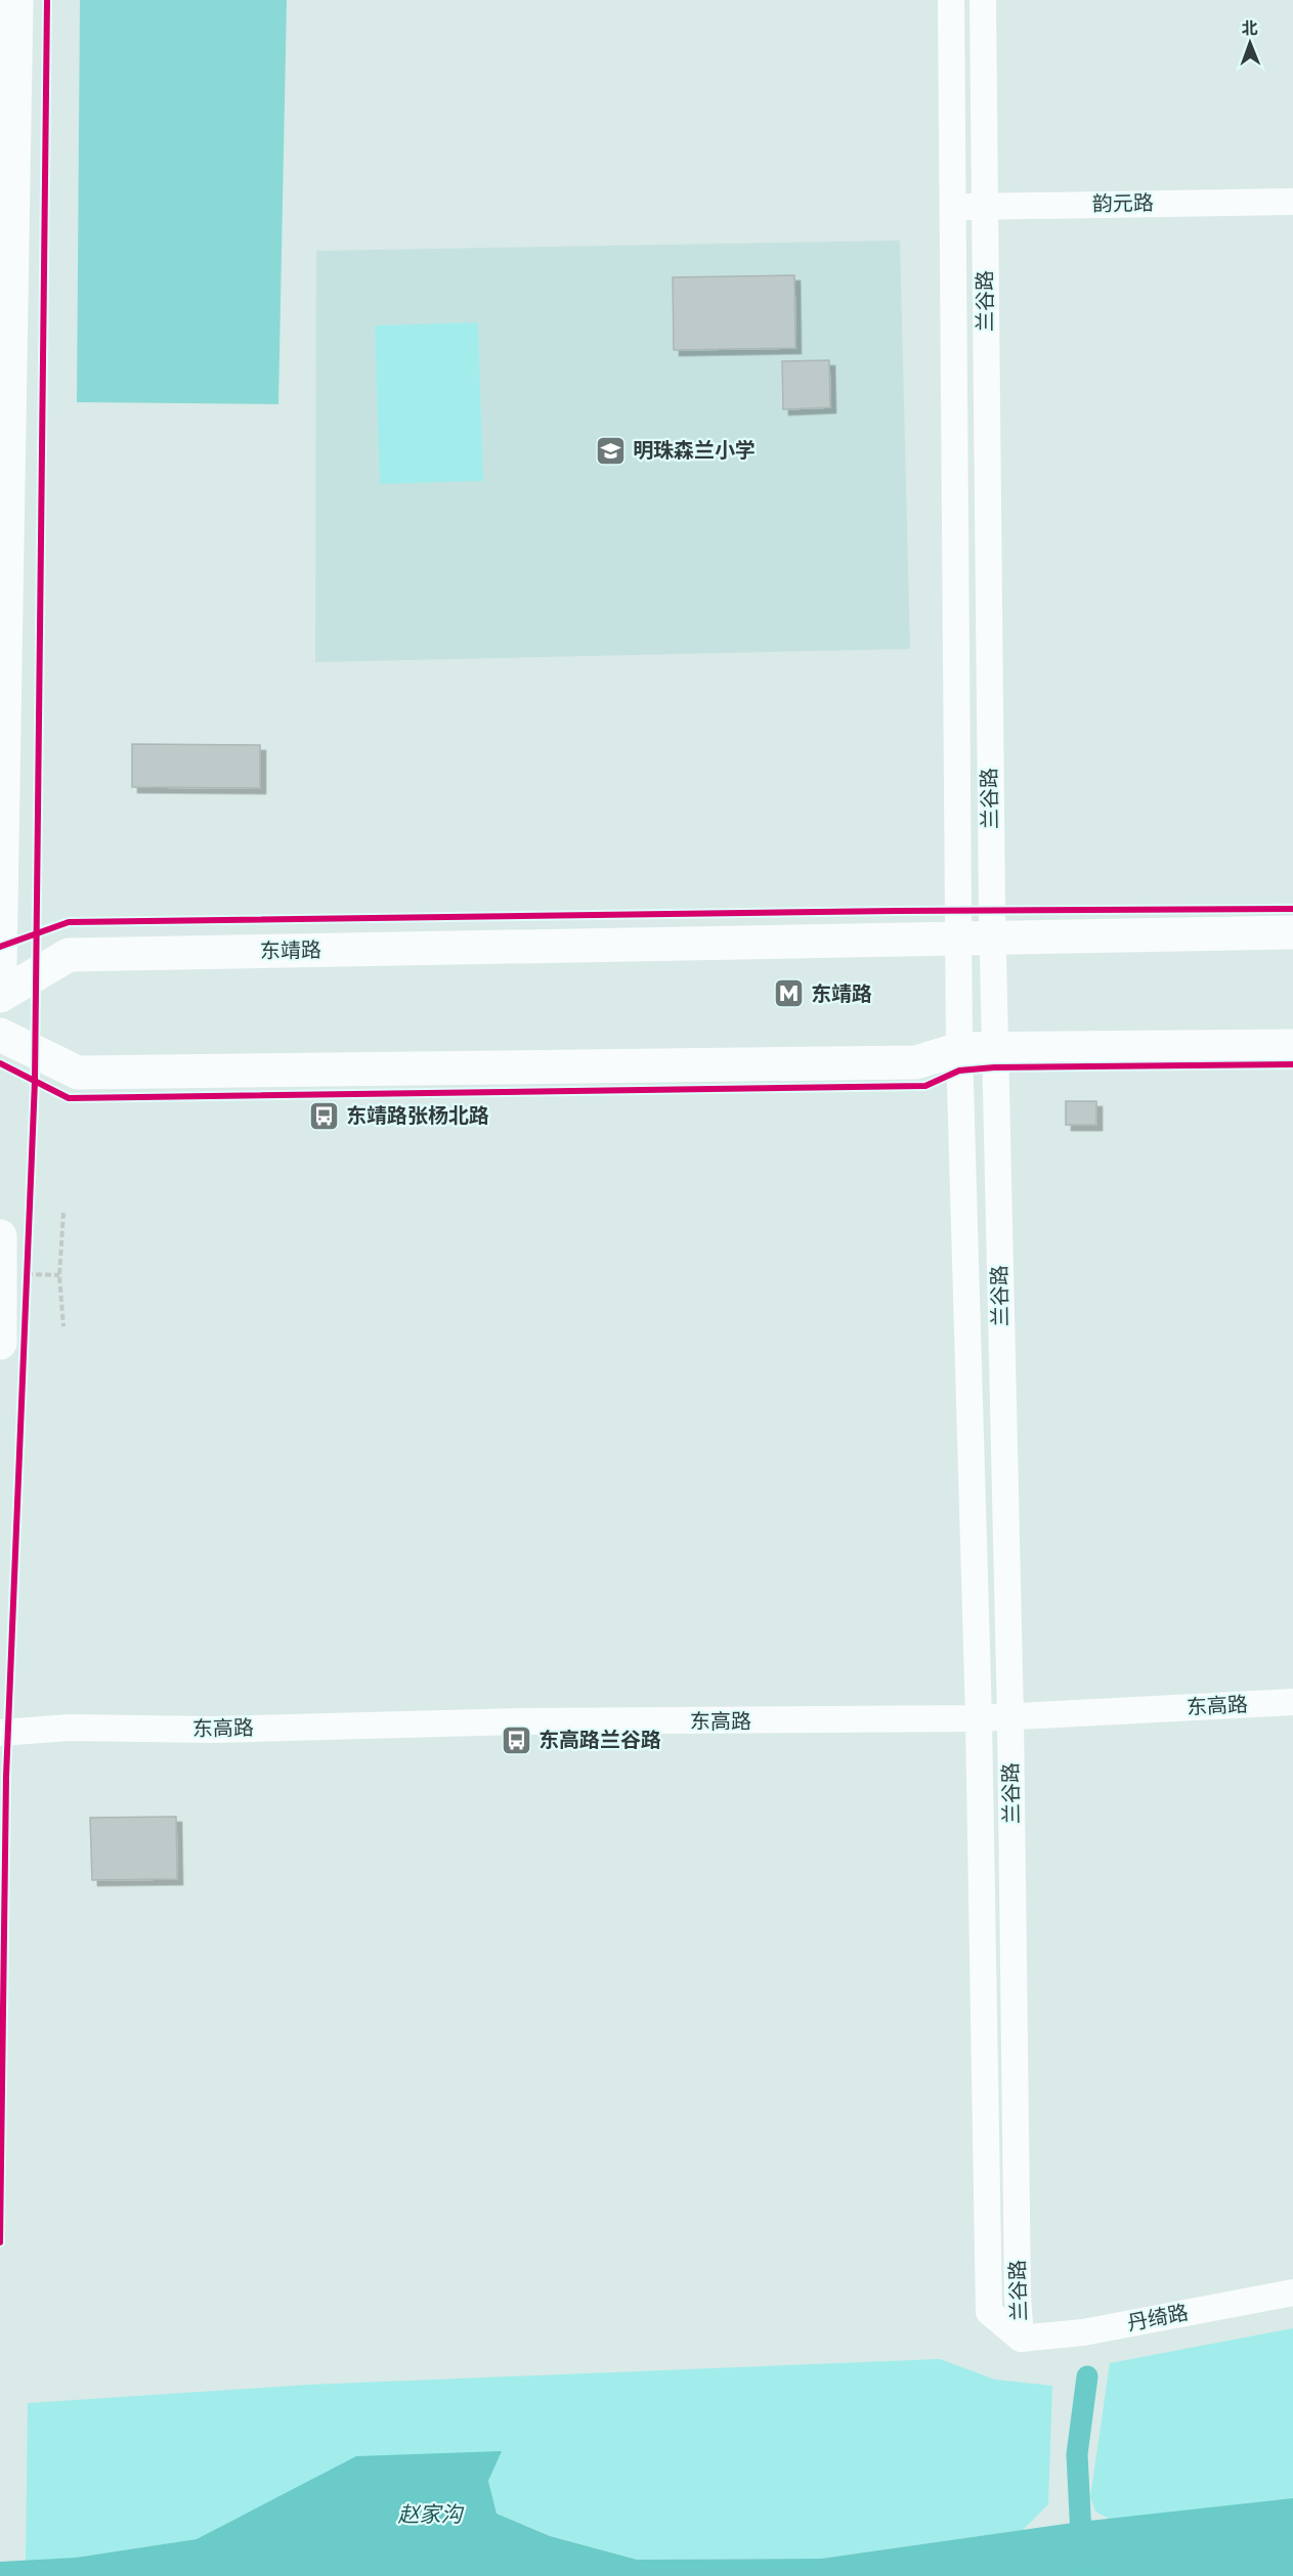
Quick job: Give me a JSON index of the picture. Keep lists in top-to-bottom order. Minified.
{"streets":{"main road":["东靖路"],"street":["韵元路","兰谷路","东高路","丹绮路"]},"crossings":[["韵元路","兰谷路"],["兰谷路","东靖路"],["兰谷路","东高路"],["兰谷路","丹绮路"]],"water":["赵家沟"],"places":{"school or university":["明珠森兰小学"],"metro station":["东靖路"],"bus stop":["东靖路张杨北路","东高路兰谷路"]},"north":"top"}
